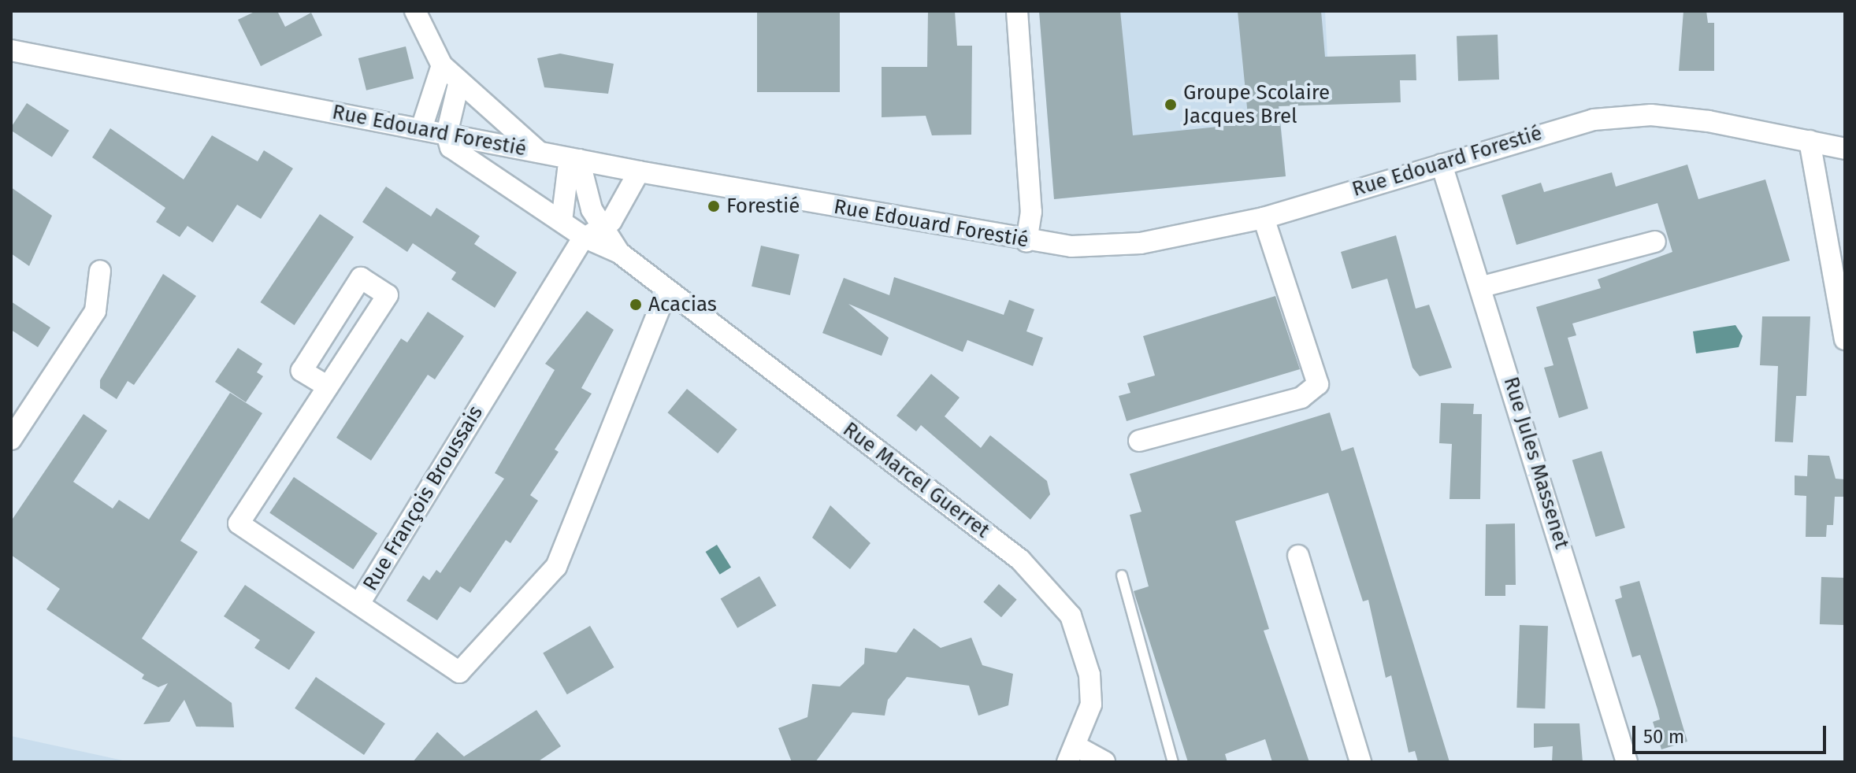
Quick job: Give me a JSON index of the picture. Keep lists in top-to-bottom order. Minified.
{"streets":{"street":["Rue Edouard Forestié","Rue Jules Massenet","Rue Marcel Guerret","Rue François Broussais"]},"crossings":[["Rue Edouard Forestié","Rue Jules Massenet"],["Rue Edouard Forestié","Rue Marcel Guerret"],["Rue Marcel Guerret","Rue François Broussais"]],"places":["Groupe Scolaire Jacques Brel","Forestié","Acacias"],"scale_bar":"50 m"}
